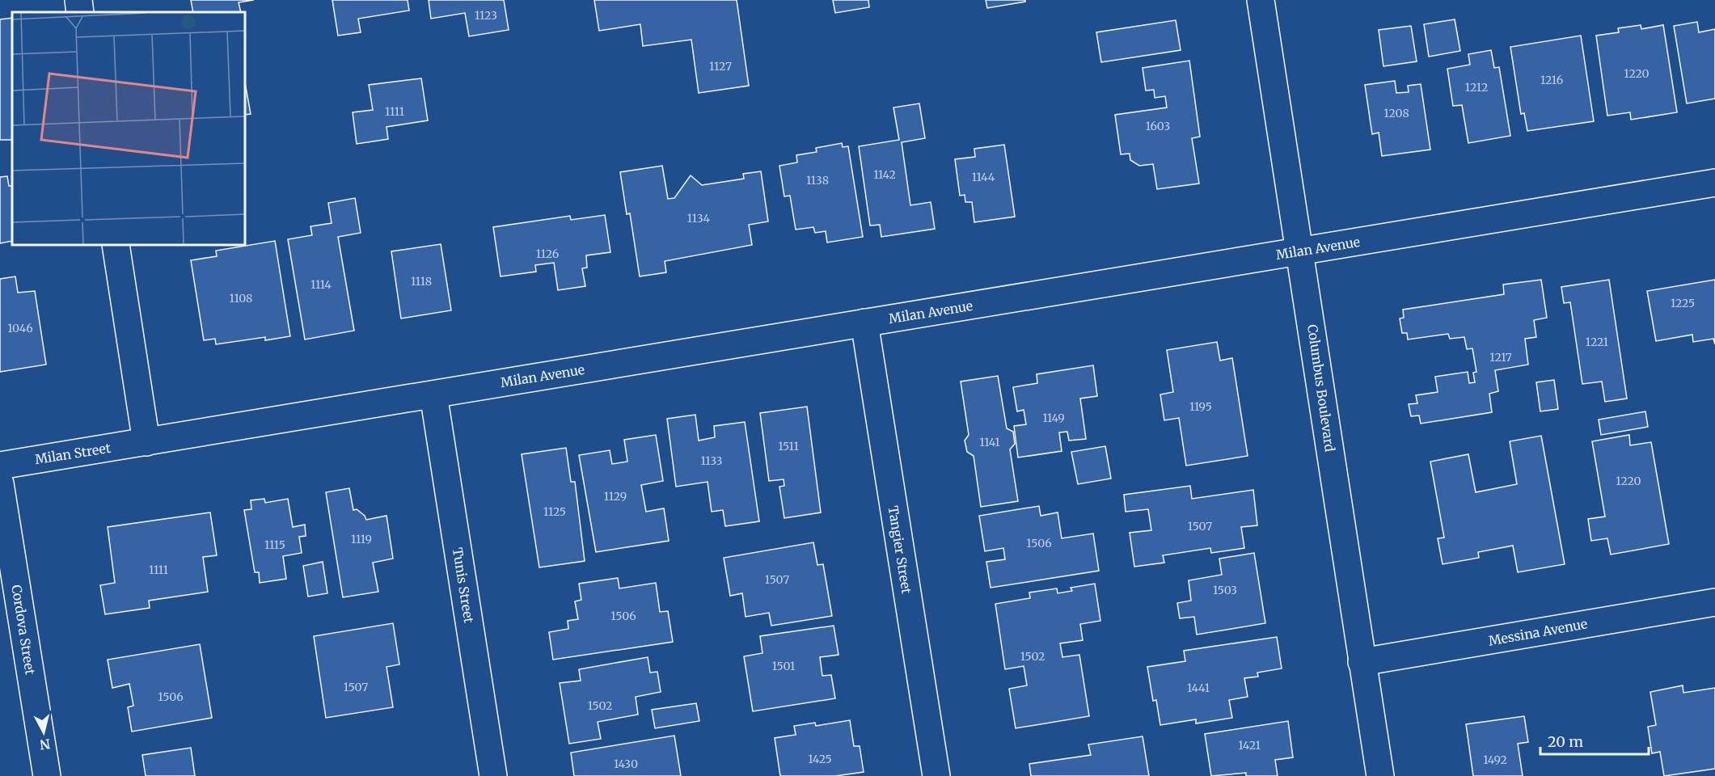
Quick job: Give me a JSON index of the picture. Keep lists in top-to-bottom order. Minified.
{"streets":{"street":["Milan Avenue","Columbus Boulevard","Milan Street","Tangier Street","Tunis Street","Cordova Street","Messina Avenue"]},"crossings":[["Milan Avenue","Columbus Boulevard"],["Milan Avenue","Milan Street"],["Milan Avenue","Tangier Street"],["Milan Avenue","Tunis Street"],["Columbus Boulevard","Messina Avenue"]],"house_numbers":["1123","1127","1220","1216","1212","1111","1208","1603","1142","1144","1138","1134","1126","1118","1114","1108","1225","1046","1221","1217","1195","1149","1141","1511","1133","1220","1129","1125","1507","1119","1506","1115","1111","1507","1503","1506","1502","1501","1507","1441","1506","1502","1421","1425","1492","1430"],"scale_bar":"20 m","north":"bottom"}
